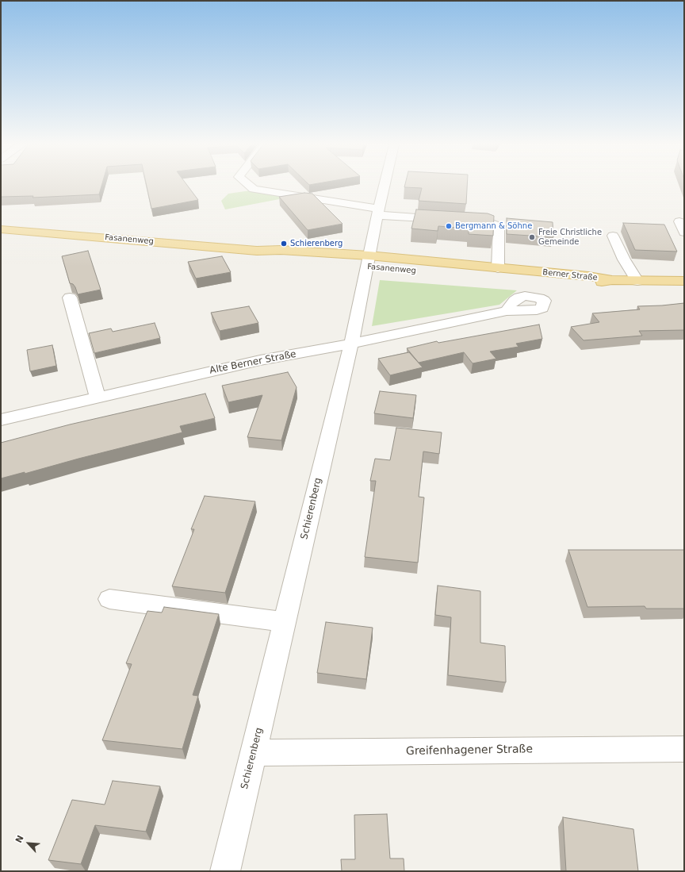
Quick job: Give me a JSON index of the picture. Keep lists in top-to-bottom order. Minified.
{"streets":{"main road":["Fasanenweg","Berner Straße"],"street":["Alte Berner Straße","Schierenberg","Greifenhagener Straße"]},"crossings":[["Fasanenweg","Berner Straße"],["Fasanenweg","Schierenberg"],["Alte Berner Straße","Schierenberg"],["Schierenberg","Greifenhagener Straße"]],"places":["Bergmann & Söhne","Freie Christliche Gemeinde","Schierenberg"],"north":"top left"}
